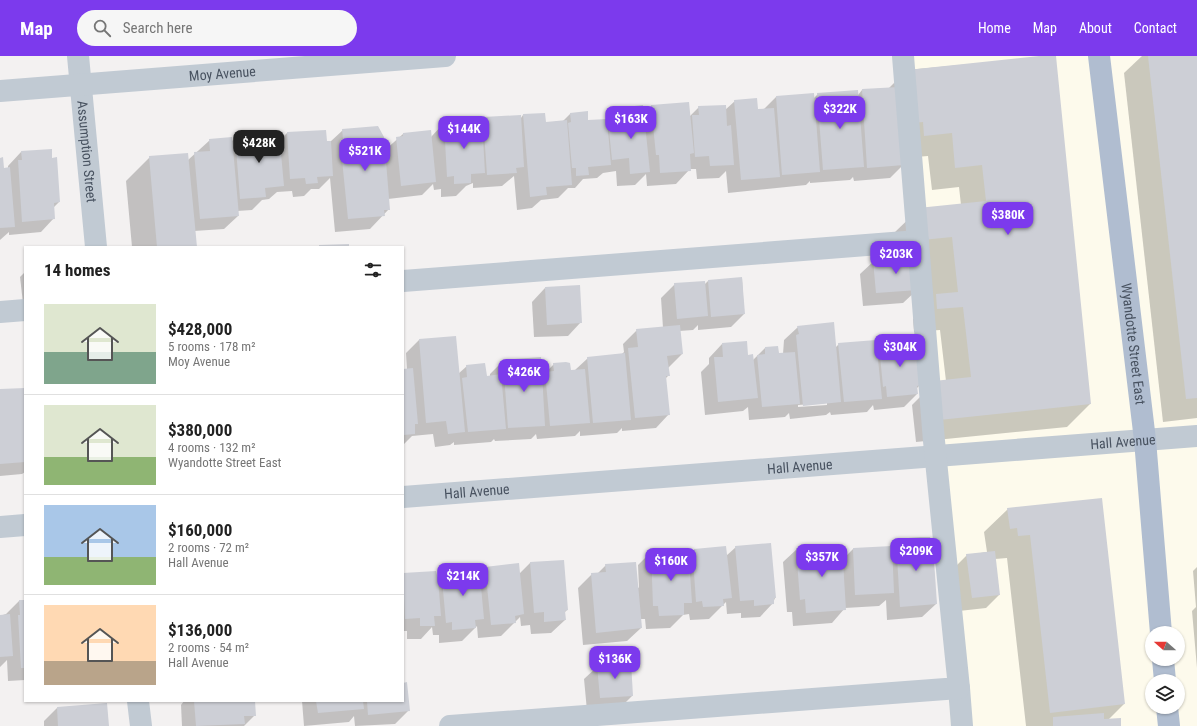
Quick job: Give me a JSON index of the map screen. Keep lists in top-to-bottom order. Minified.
{"streets":{"main road":["Wyandotte Street East"],"street":["Moy Avenue","Assumption Street","Hall Avenue"]},"crossings":[["Moy Avenue","Assumption Street"],["Wyandotte Street East","Hall Avenue"]],"north":"left","page":{"header":"Map","search":"Search here","nav":["Home","Map","About","Contact"],"price":["$322K","$163K","$144K","$428K","$521K","$380K","$203K","$304K","$426K","$209K","$357K","$160K","$214K","$136K"],"heading":"14 homes","list":[{"name":"$428,000","note":"5 rooms · 178 m² · Moy Avenue"},{"name":"$380,000","note":"4 rooms · 132 m² · Wyandotte Street East"},{"name":"$160,000","note":"2 rooms · 72 m² · Hall Avenue"},{"name":"$136,000","note":"2 rooms · 54 m² · Hall Avenue"}]}}
